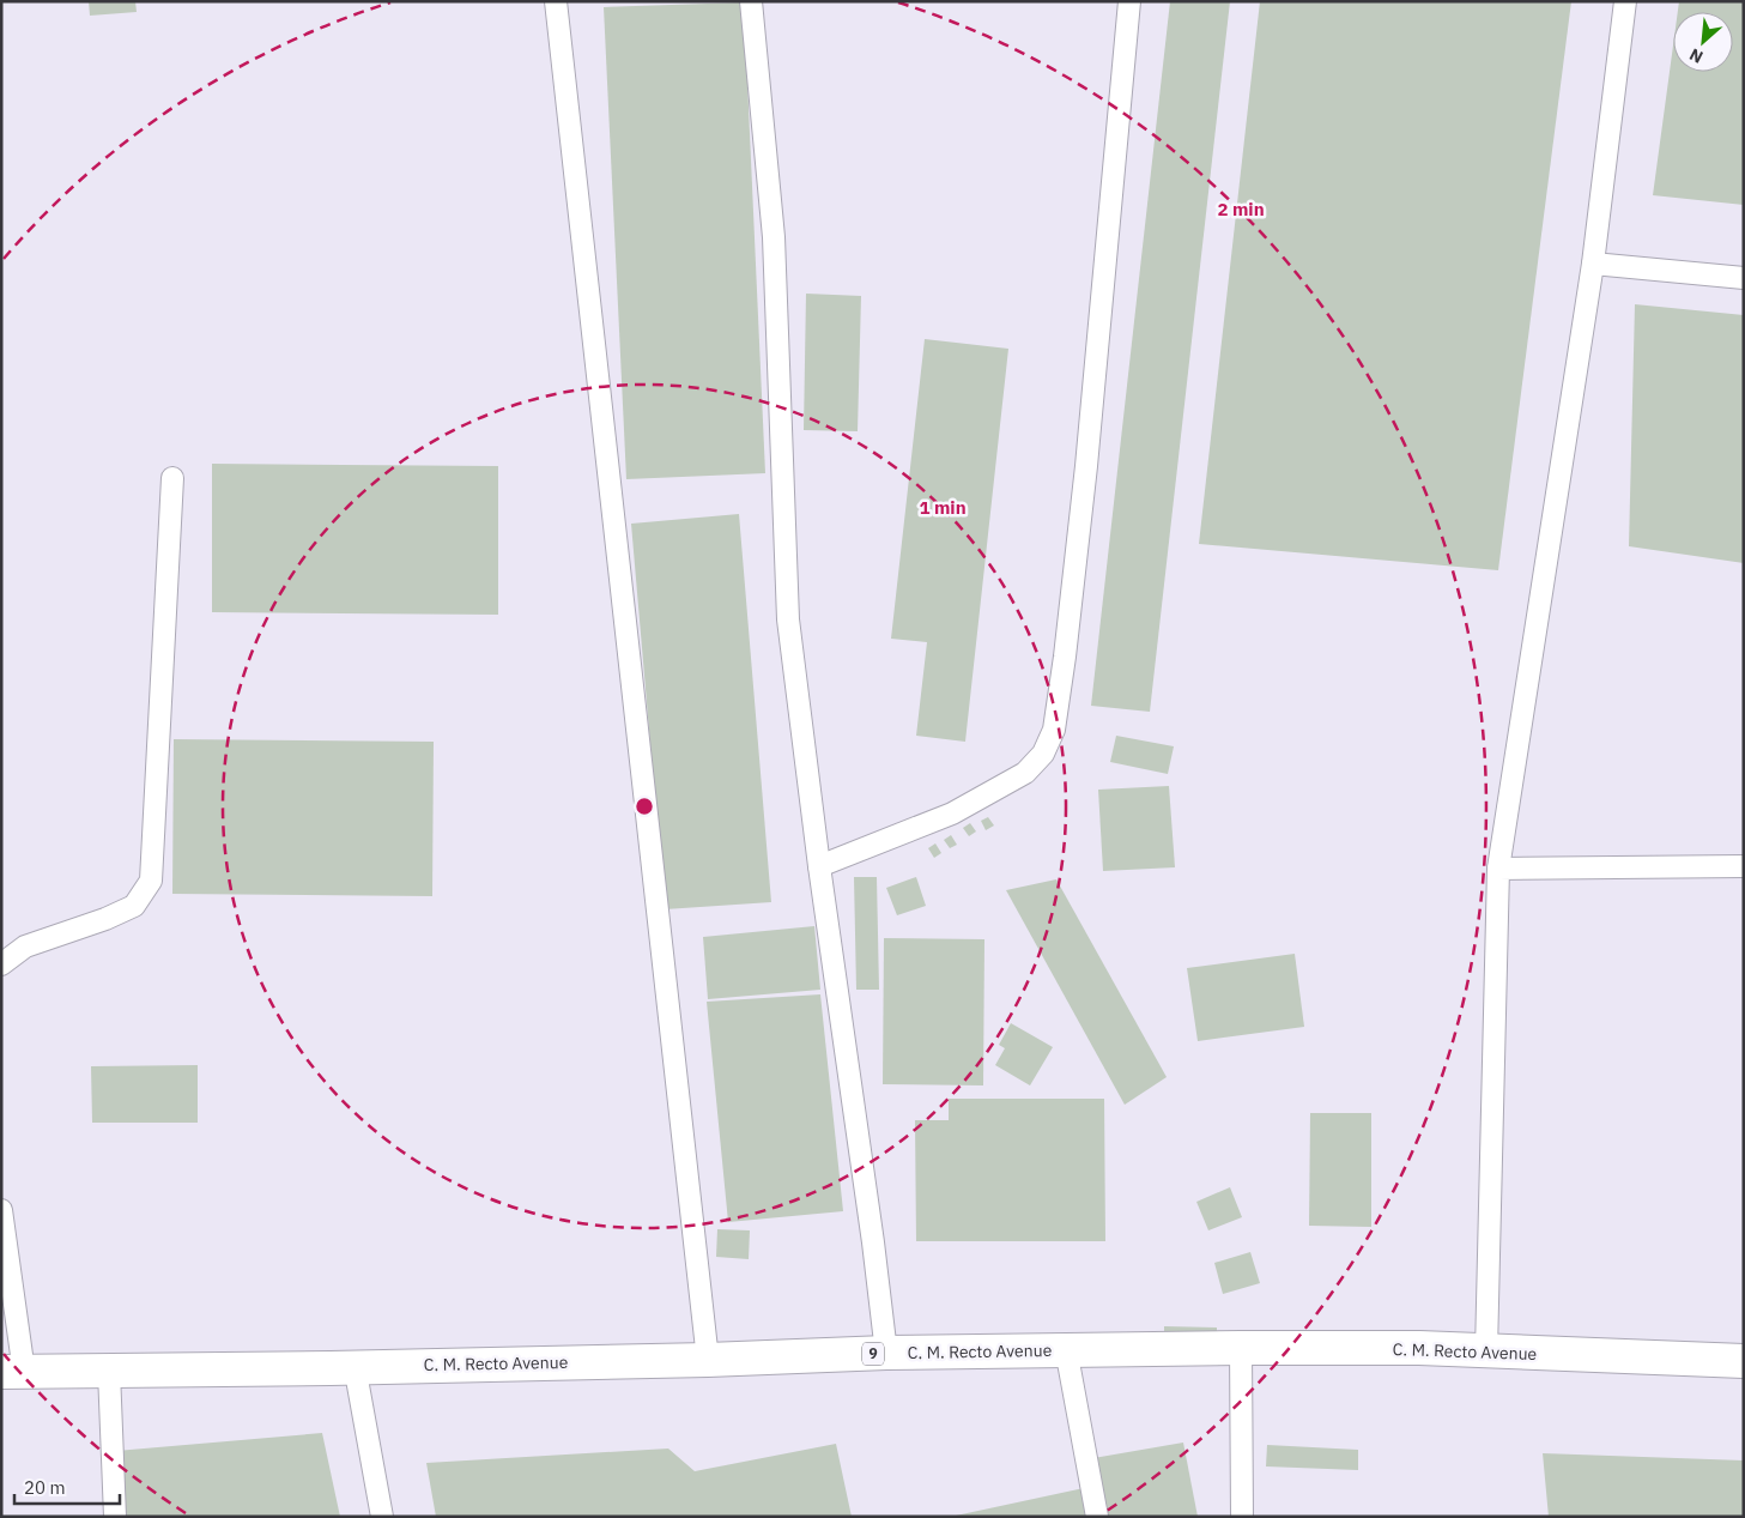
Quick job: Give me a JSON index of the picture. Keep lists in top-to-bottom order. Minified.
{"streets":{"highway":["C. M. Recto Avenue","9"]},"scale_bar":"20 m","north":"bottom left","rings":["2 min","1 min"]}
